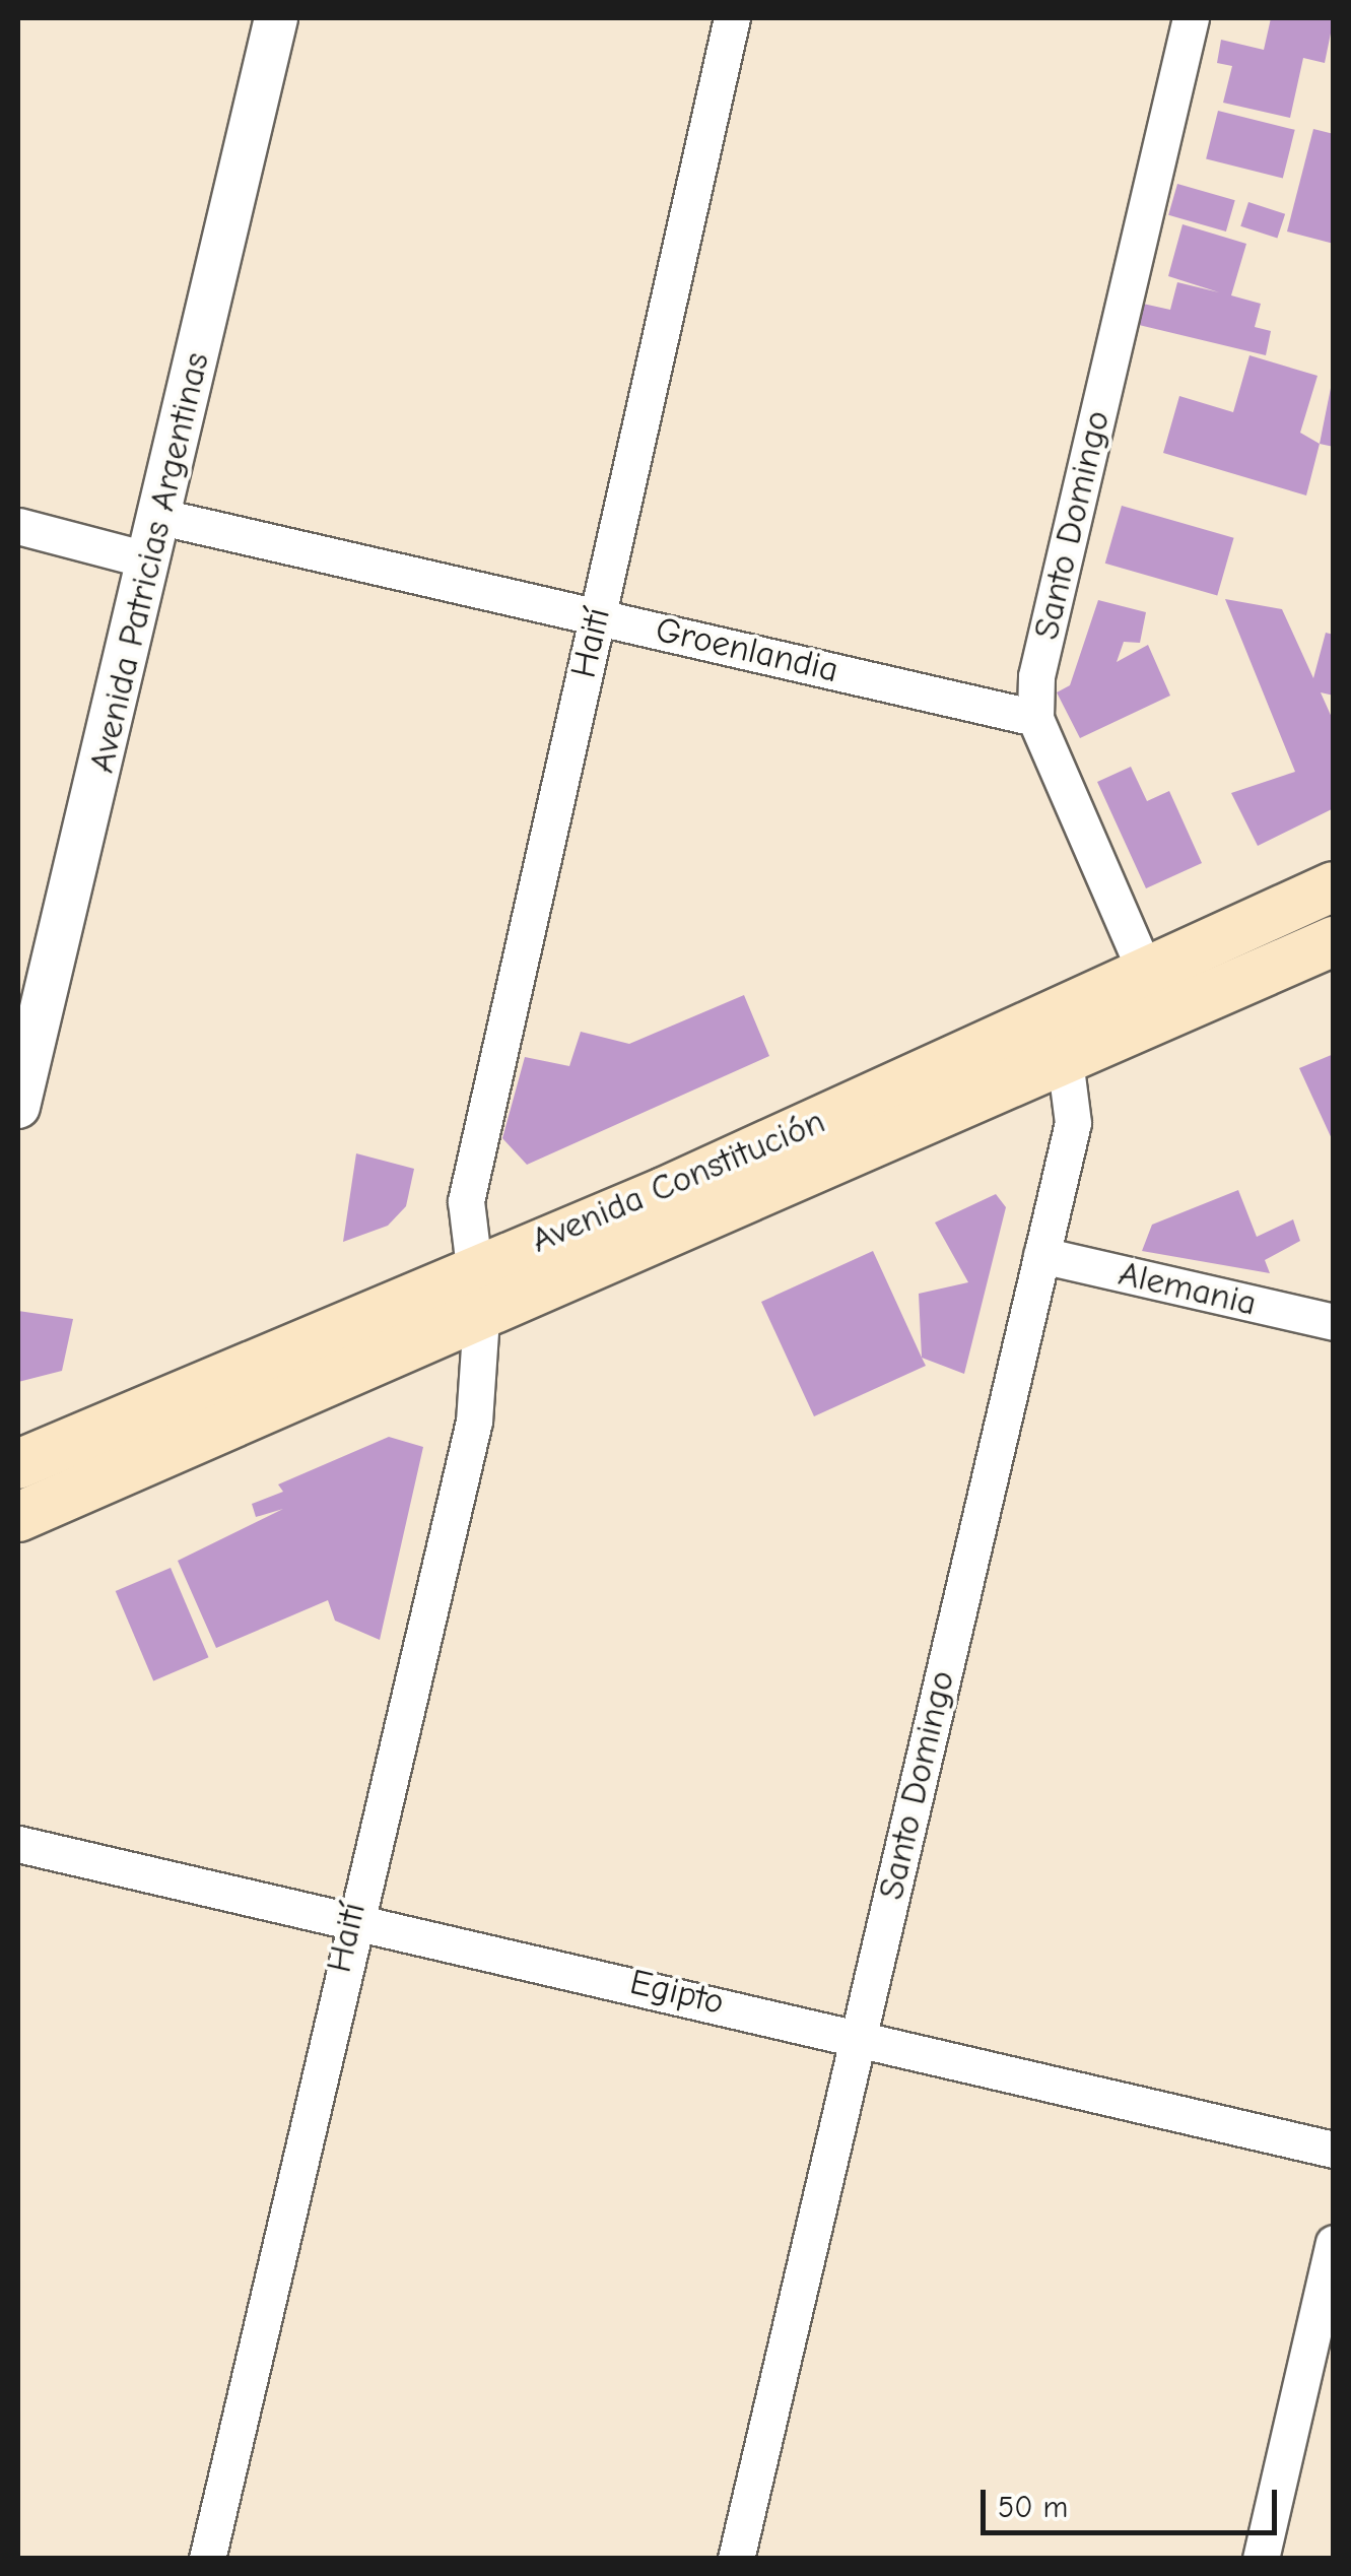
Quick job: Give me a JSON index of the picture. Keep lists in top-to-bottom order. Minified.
{"streets":{"main road":["Avenida Constitución"],"street":["Santo Domingo","Avenida Patricias Argentinas","Haití","Groenlandia","Alemania","Egipto"]},"crossings":[["Santo Domingo","Groenlandia"],["Santo Domingo","Avenida Constitución"],["Santo Domingo","Alemania"],["Santo Domingo","Egipto"],["Avenida Patricias Argentinas","Groenlandia"],["Haití","Groenlandia"],["Haití","Avenida Constitución"],["Haití","Egipto"]],"scale_bar":"50 m"}
